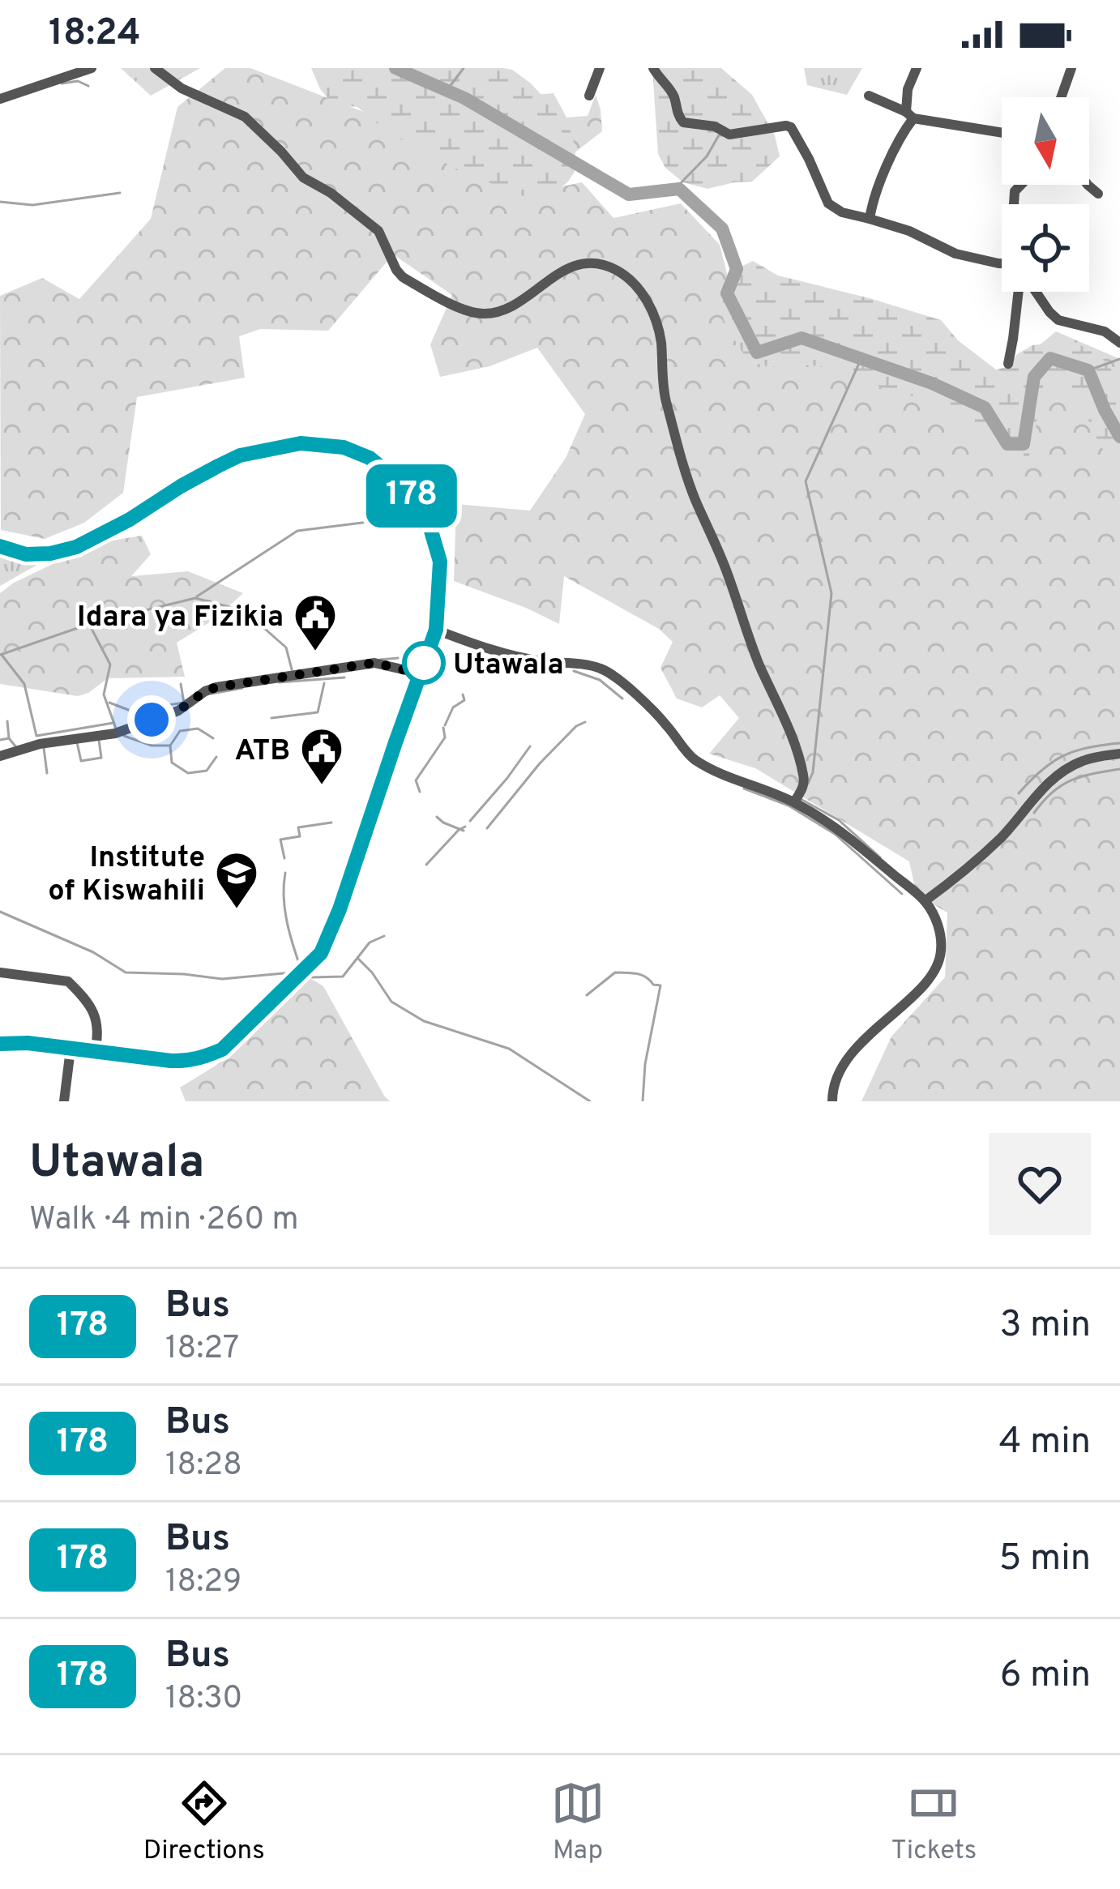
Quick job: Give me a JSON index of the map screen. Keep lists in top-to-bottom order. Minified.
{"places":{"public building":["Idara ya Fizikia","ATB"],"other":["Utawala"],"school or university":["Institute of Kiswahili"]},"lines":["bus line 178"],"north":"bottom","page":{"status":"18:24","on_map":"178","heading":["Utawala","Walk · 4 min · 260 m"],"list":[{"mark":"178","name":"Bus","note":"18:27","value":"3 min"},{"mark":"178","name":"Bus","note":"18:28","value":"4 min"},{"mark":"178","name":"Bus","note":"18:29","value":"5 min"},{"mark":"178","name":"Bus","note":"18:30","value":"6 min"}],"tabs":["Directions","Map","Tickets"]}}
